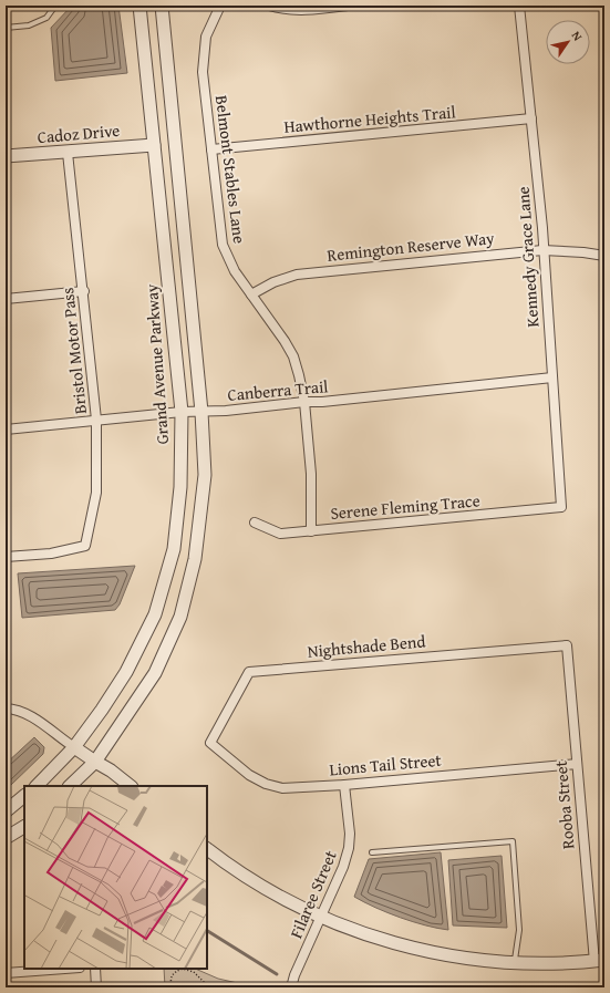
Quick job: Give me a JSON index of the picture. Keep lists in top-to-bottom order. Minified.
{"streets":{"street":["Hawthorne Heights Trail","Cadoz Drive","Belmont Stables Lane","Remington Reserve Way","Kennedy Grace Lane","Bristol Motor Pass","Grand Avenue Parkway","Canberra Trail","Serene Fleming Trace","Nightshade Bend","Lions Tail Street","Rooba Street","Filaree Street"]},"crossings":[["Hawthorne Heights Trail","Belmont Stables Lane"],["Hawthorne Heights Trail","Kennedy Grace Lane"],["Cadoz Drive","Bristol Motor Pass"],["Cadoz Drive","Grand Avenue Parkway"],["Belmont Stables Lane","Remington Reserve Way"],["Belmont Stables Lane","Canberra Trail"],["Belmont Stables Lane","Serene Fleming Trace"],["Remington Reserve Way","Kennedy Grace Lane"],["Kennedy Grace Lane","Canberra Trail"],["Kennedy Grace Lane","Serene Fleming Trace"],["Bristol Motor Pass","Canberra Trail"],["Grand Avenue Parkway","Canberra Trail"],["Nightshade Bend","Lions Tail Street"],["Nightshade Bend","Rooba Street"],["Lions Tail Street","Rooba Street"],["Lions Tail Street","Filaree Street"]],"north":"top right"}
